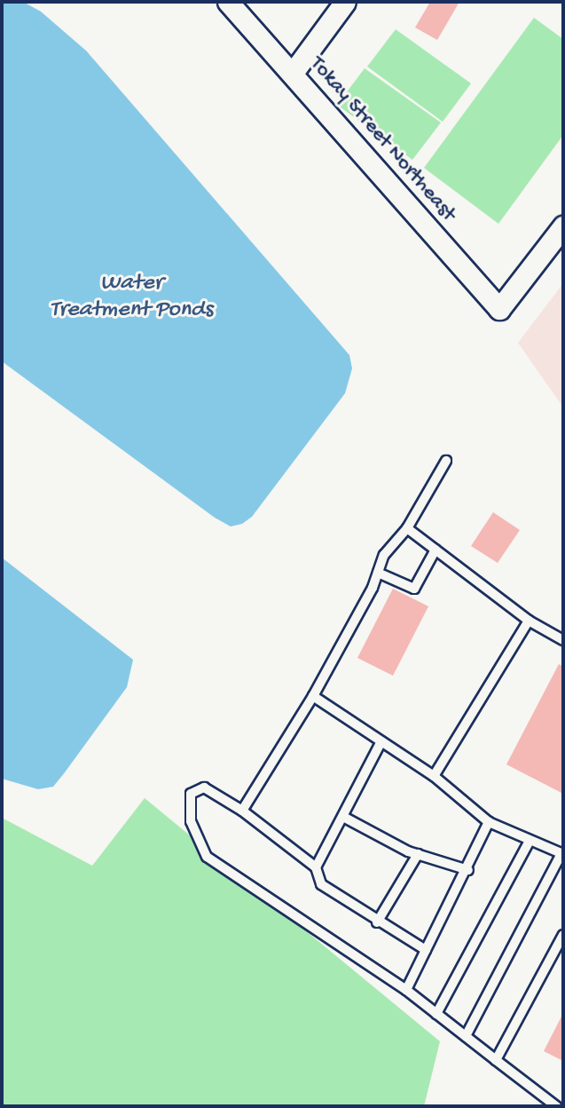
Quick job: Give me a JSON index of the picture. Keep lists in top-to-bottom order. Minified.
{"streets":{"street":["Tokay Street Northeast"]},"water":["Water Treatment Ponds"]}
